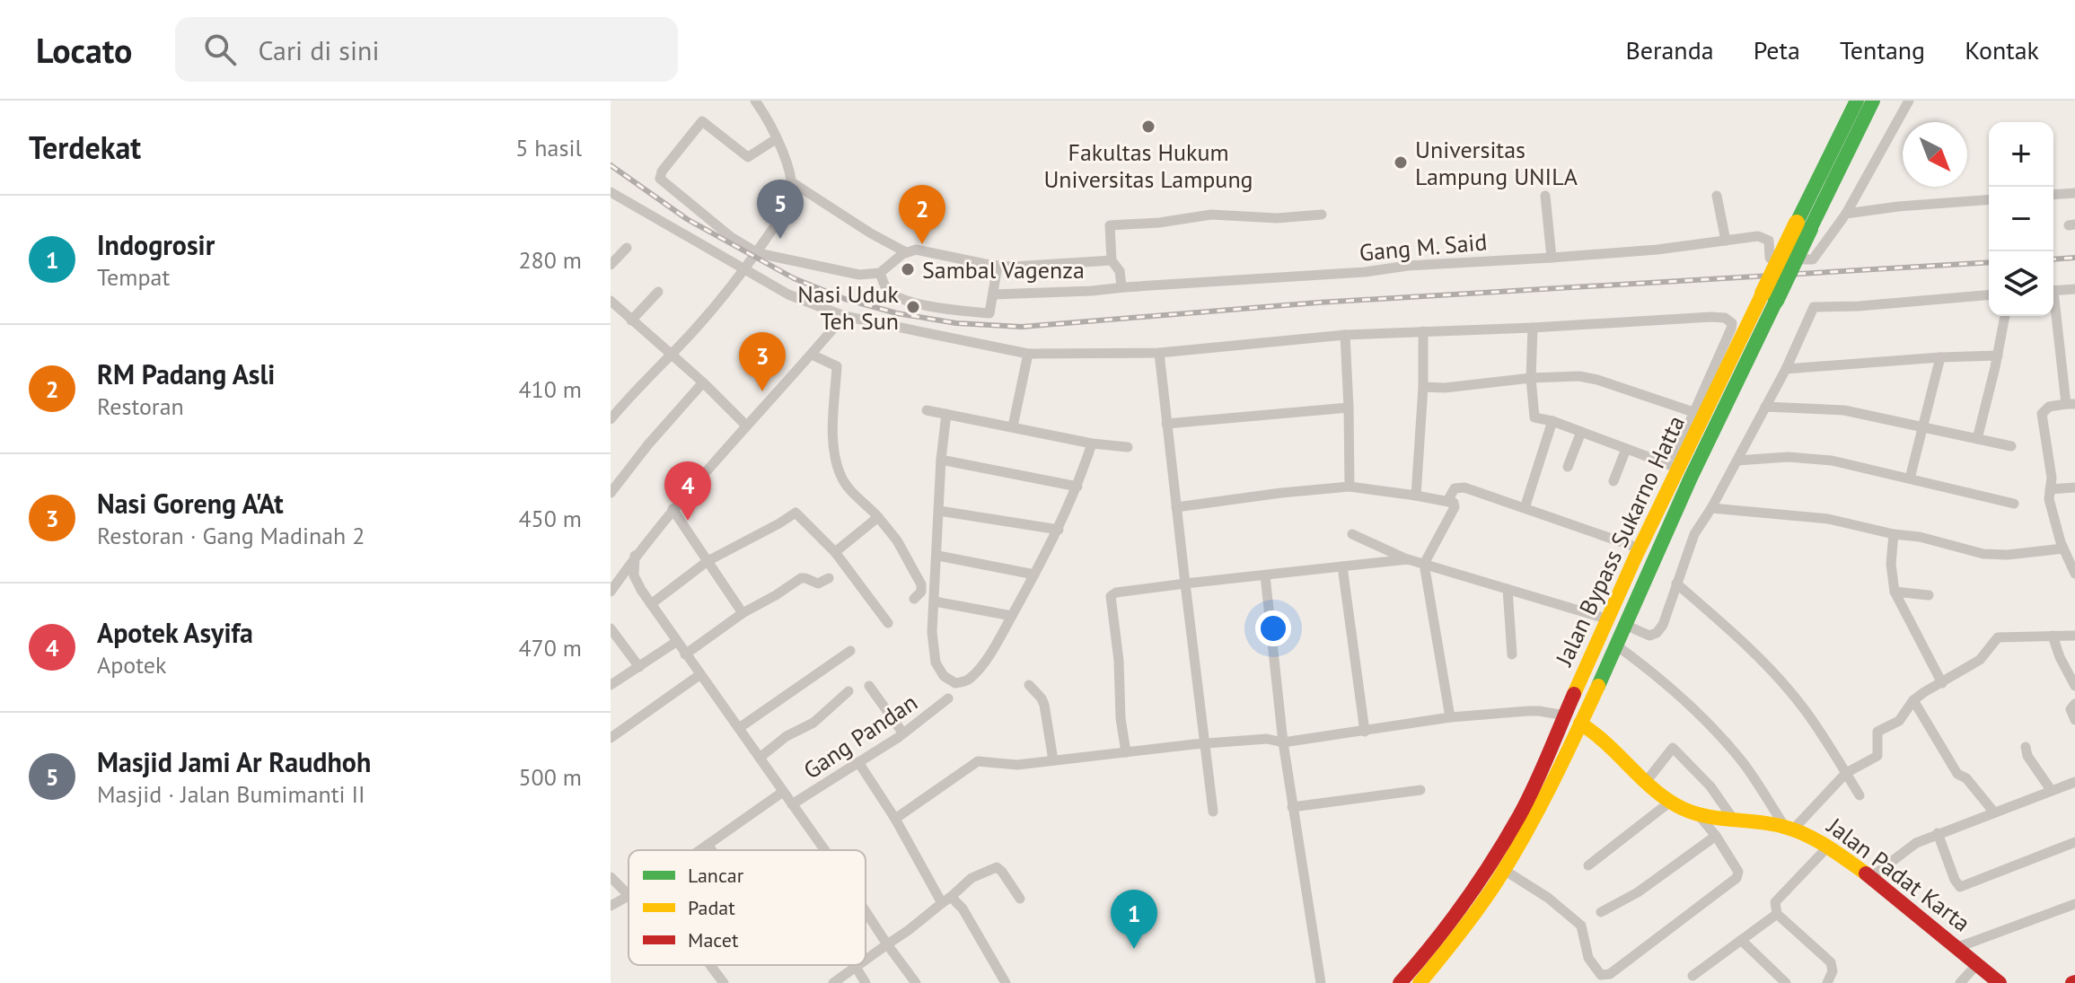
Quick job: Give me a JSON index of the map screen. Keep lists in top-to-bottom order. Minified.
{"streets":{"main road":["Jalan Bypass Sukarno Hatta","Jalan Padat Karta"],"street":["Gang M. Said","Gang Pandan"]},"crossings":[["Jalan Bypass Sukarno Hatta","Jalan Padat Karta"]],"places":["Fakultas Hukum Universitas Lampung","Universitas Lampung UNILA","Sambal Vagenza","Nasi Uduk Teh Sun"],"legend":["Lancar","Padat","Macet"],"north":"bottom right","page":{"header":"Locato","search":"Cari di sini","nav":["Beranda","Peta","Tentang","Kontak"],"heading":["Terdekat","5 hasil"],"map_buttons":["+","−"],"pins":["5","2","3","4","1"],"list":[{"mark":"1","name":"Indogrosir","note":"Tempat","value":"280 m"},{"mark":"2","name":"RM Padang Asli","note":"Restoran","value":"410 m"},{"mark":"3","name":"Nasi Goreng A'At","note":"Restoran · Gang Madinah 2","value":"450 m"},{"mark":"4","name":"Apotek Asyifa","note":"Apotek","value":"470 m"},{"mark":"5","name":"Masjid Jami Ar Raudhoh","note":"Masjid · Jalan Bumimanti II","value":"500 m"}]}}
